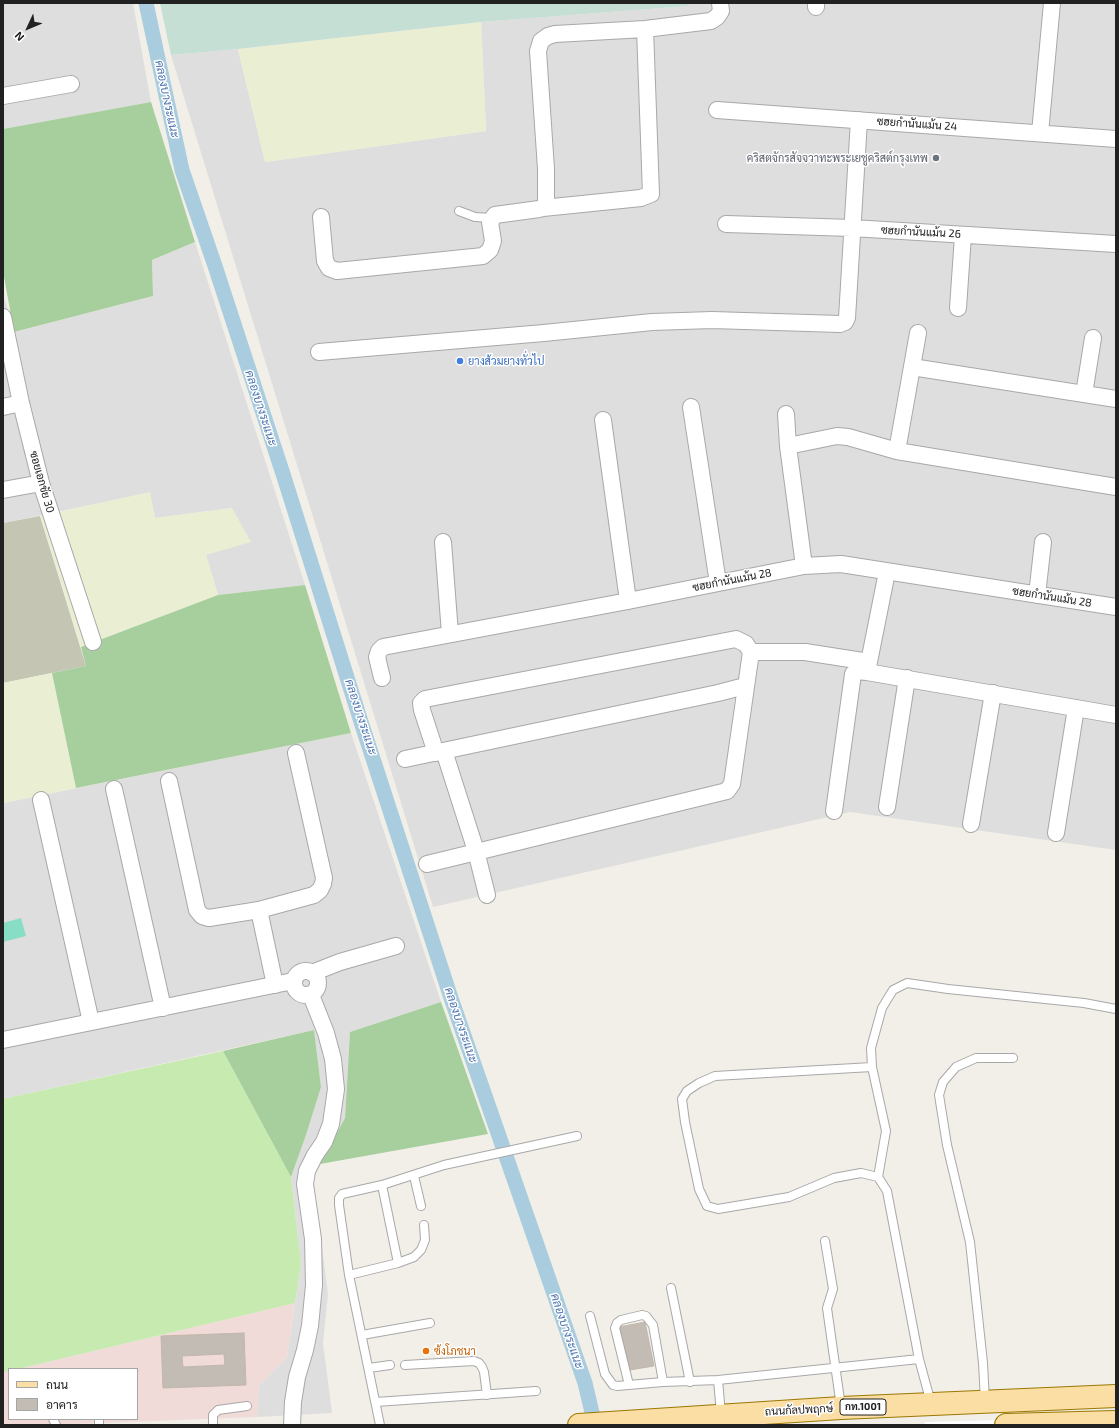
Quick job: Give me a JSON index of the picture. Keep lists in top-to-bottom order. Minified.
{"streets":{"main road":["กท.1001","ถนนกัลปพฤกษ์"],"street":["ซฮยกำนันแม้น 24","ซฮยกำนันแม้น 26","ซอยเอกชัย 30","ซฮยกำนันแม้น 28"]},"water":["คลองบางระแนะ"],"places":["คริสตจักรสัจจวาทะพระเยชูคริสต์กรุงเทพ","ยางส้วมยางทั่วไป","ซ้งโภชนา"],"legend":["ถนน","อาคาร"],"north":"bottom left"}
